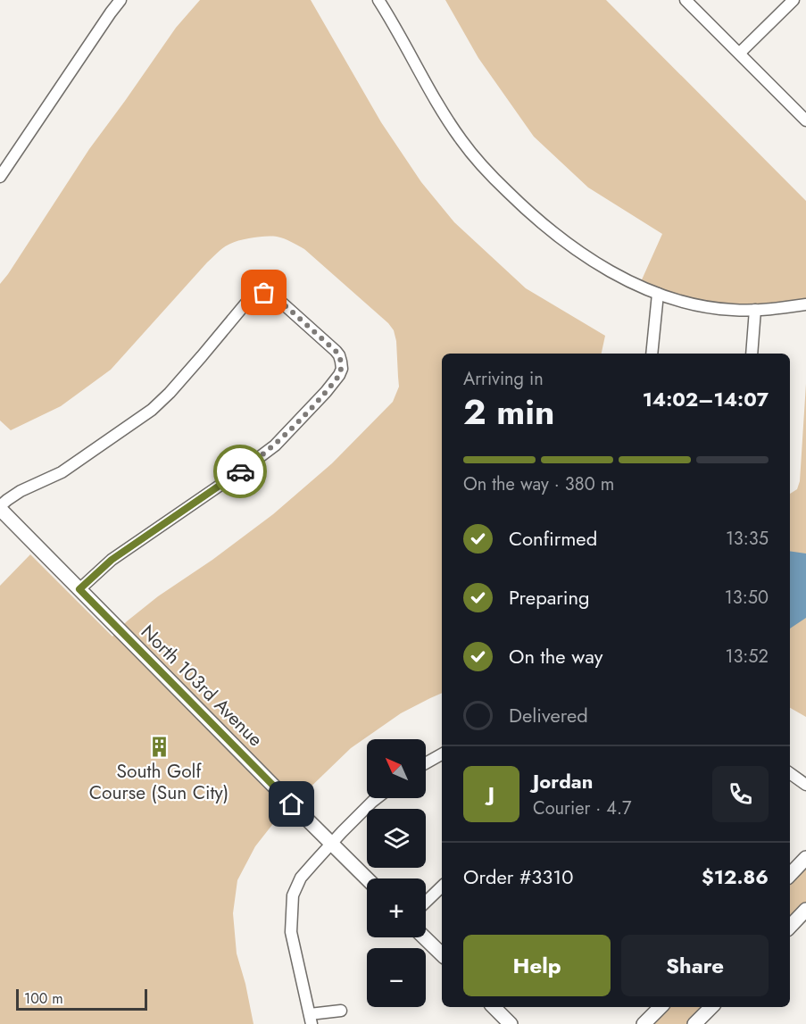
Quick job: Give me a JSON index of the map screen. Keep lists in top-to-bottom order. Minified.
{"streets":{"street":["North 103rd Avenue"]},"places":{"building":["South Golf Course (Sun City)"]},"scale_bar":"100 m","north":"top left","page":{"heading":["2 min","Arriving in","14:02–14:07"],"panel":["Jordan","Courier · 4.7","Order #3310","$12.86"],"bar":"On the way · 380 m","list":[["Confirmed","13:35"],["Preparing","13:50"],["On the way","13:52"],"Delivered"],"map_buttons":["+","−"],"round":"J","buttons":["Help","Share"],"scale":"100 m"}}
